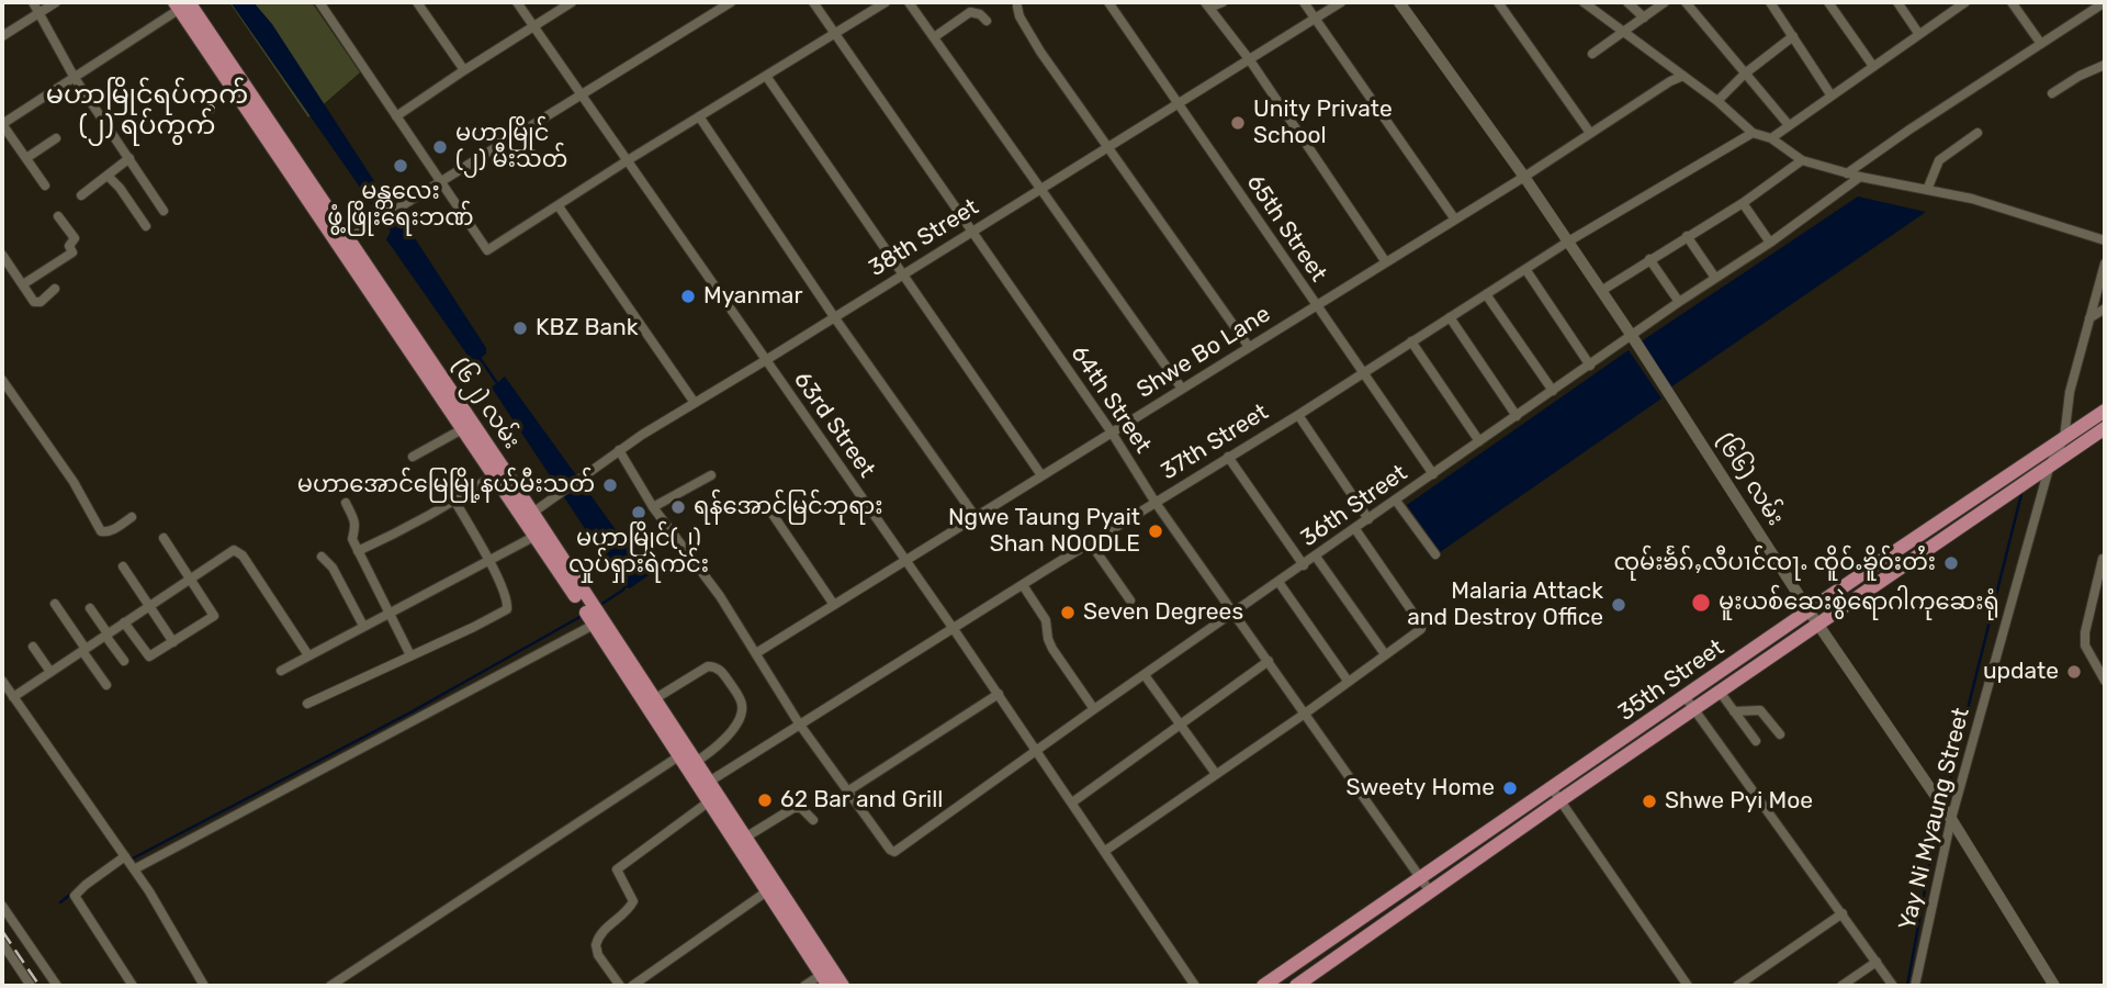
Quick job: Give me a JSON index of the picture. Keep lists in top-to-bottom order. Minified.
{"streets":{"main road":["(၆၂) လမ်း","35th Street"],"street":["65th Street","38th Street","Shwe Bo Lane","64th Street","63rd Street","37th Street","(၆၆) လမ်း","36th Street","Yay Ni Myaung Street"]},"crossings":[["65th Street","38th Street"],["65th Street","Shwe Bo Lane"],["65th Street","37th Street"],["65th Street","36th Street"],["38th Street","64th Street"],["38th Street","(၆၂) လမ်း"],["38th Street","63rd Street"],["Shwe Bo Lane","64th Street"],["Shwe Bo Lane","63rd Street"],["Shwe Bo Lane","(၆၆) လမ်း"],["64th Street","37th Street"],["64th Street","36th Street"],["64th Street","35th Street"],["(၆၂) လမ်း","37th Street"],["63rd Street","37th Street"],["63rd Street","36th Street"],["37th Street","(၆၆) လမ်း"],["(၆၆) လမ်း","36th Street"],["(၆၆) လမ်း","35th Street"],["(၆၆) လမ်း","Yay Ni Myaung Street"],["35th Street","Yay Ni Myaung Street"]],"districts":["မဟာမြိုင်ရပ်ကွက် (၂) ရပ်ကွက်"],"places":["Unity Private School","မဟာမြိုင် (၂) မီးသတ်","မန္တလေး ဖွံ့ဖြိုးရေးဘဏ်","Myanmar","KBZ Bank","မဟာအောင်မြေမြို့နယ်မီးသတ်","ရန်အောင်မြင်ဘုရား","မဟာမြိုင်(၂) လှုပ်ရှားရဲကင်း","Ngwe Taung Pyait Shan NOODLE","ၸုမ်းၶႅၵ်ႇလီပၢင်ၸႃႉ ၸိူဝ်ႉၶိူဝ်းတႆး","မူးယစ်ဆေးစွဲရောဂါကုဆေးရုံ","Malaria Attack and Destroy Office","Seven Degrees","update","Sweety Home","62 Bar and Grill","Shwe Pyi Moe"]}
